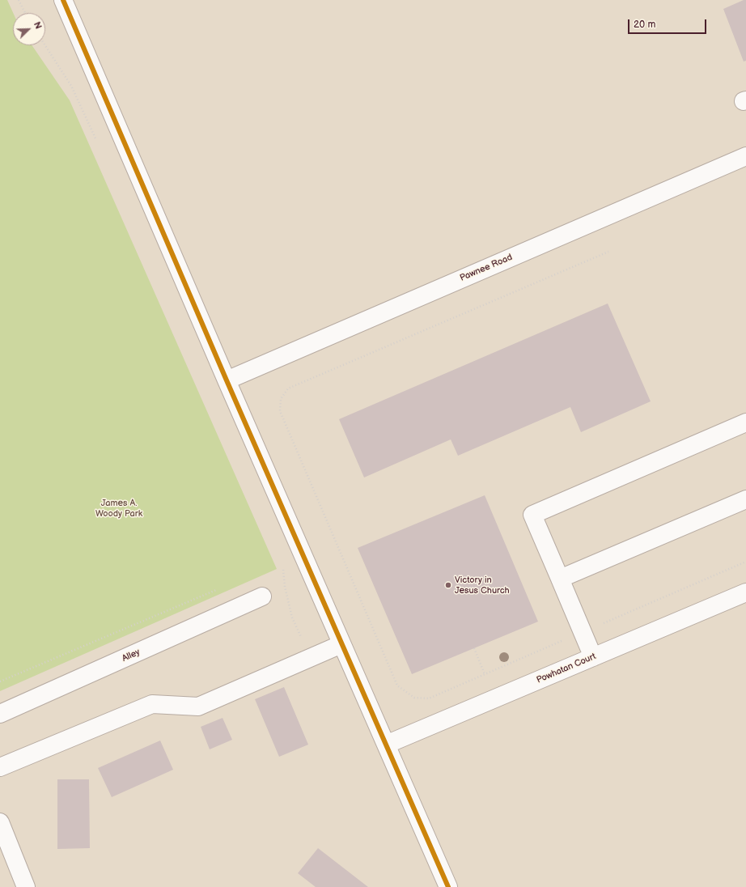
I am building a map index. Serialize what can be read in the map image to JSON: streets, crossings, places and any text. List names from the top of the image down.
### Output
{
  "streets": {
    "street": ["Pawnee Road", "Alley", "Powhatan Court"]
  },
  "parks": ["James A. Woody Park"],
  "places": ["Victory in Jesus Church"],
  "scale_bar": "20 m",
  "north": "top right"
}
